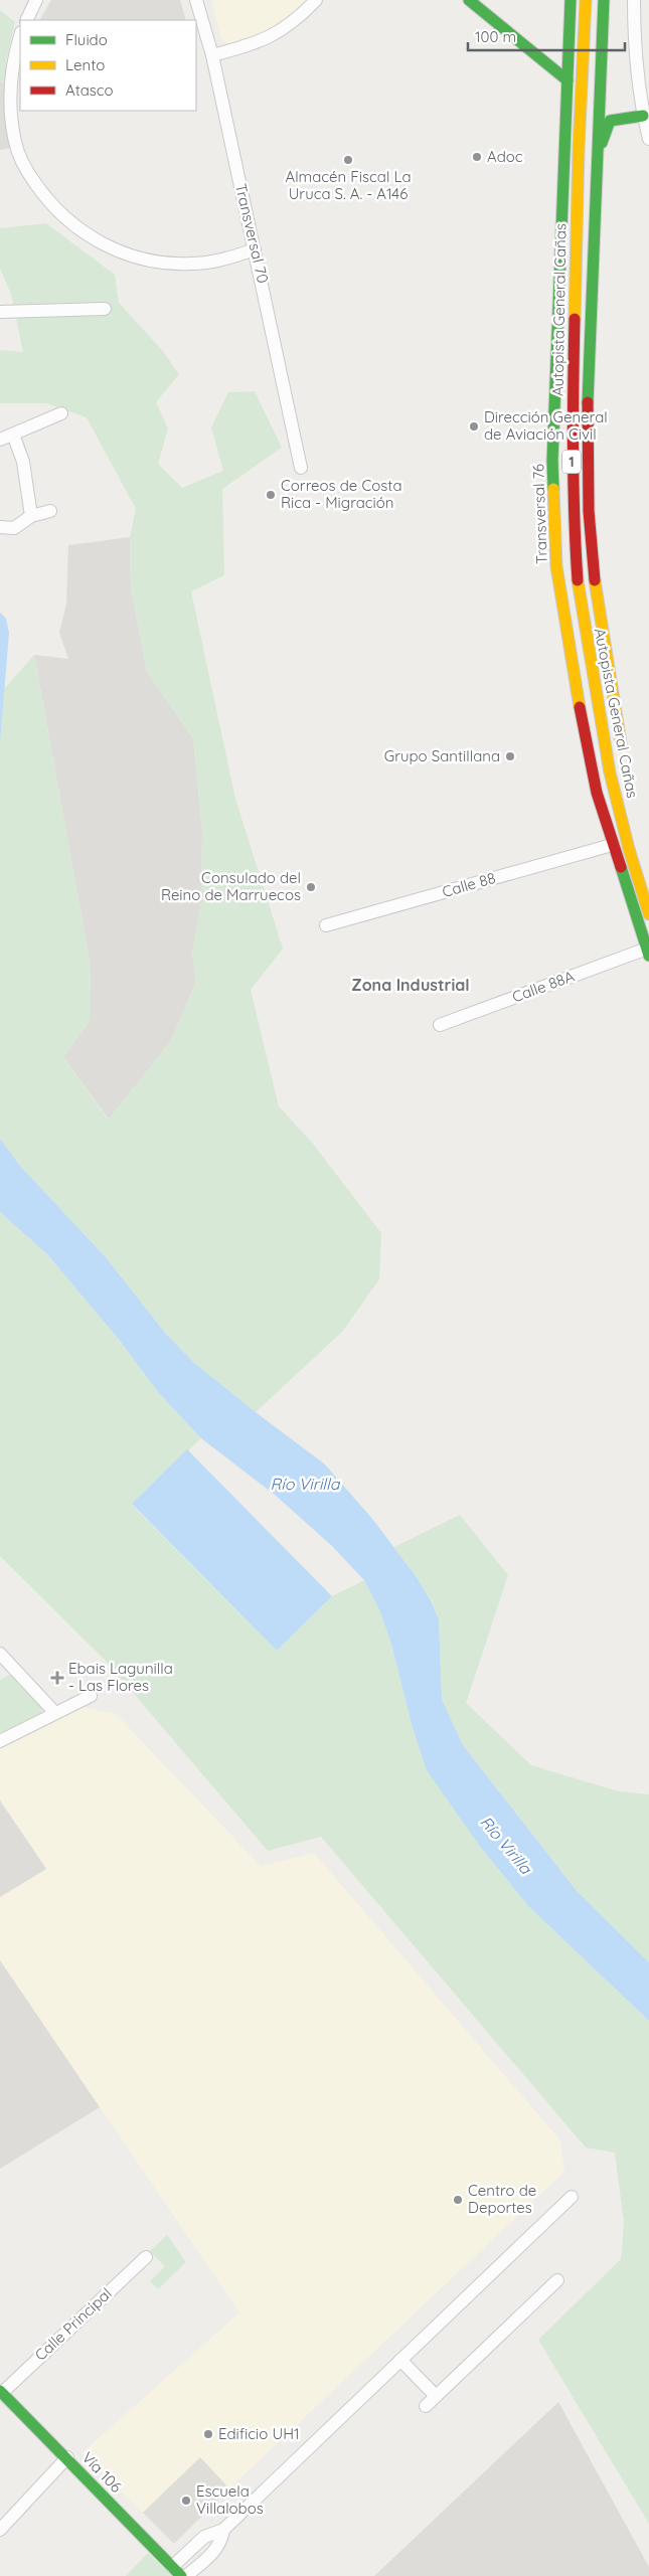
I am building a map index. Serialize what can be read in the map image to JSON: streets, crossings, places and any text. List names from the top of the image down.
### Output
{
  "streets": {
    "main road": [
      "Autopista General Cañas",
      "1",
      "Transversal 76",
      "Vía 106"
    ],
    "street": [
      "Transversal 70",
      "Calle 88",
      "Calle 88A",
      "Calle Principal"
    ]
  },
  "crossings": [
    ["Transversal 76", "Calle 88"],
    ["Transversal 76", "Calle 88A"],
    ["Calle Principal", "Vía 106"]
  ],
  "districts": ["Zona Industrial"],
  "water": ["Río Virilla"],
  "places": {
    "other": [
      "Adoc",
      "Almacén Fiscal La Uruca S. A. - A146",
      "Dirección General de Aviación Civil",
      "Correos de Costa Rica - Migración",
      "Grupo Santillana",
      "Consulado del Reino de Marruecos",
      "Centro de Deportes",
      "Edificio UH1",
      "Escuela Villalobos"
    ],
    "health": ["Ebais Lagunilla - Las Flores"]
  },
  "legend": ["Fluido", "Lento", "Atasco"],
  "scale_bar": "100 m"
}
